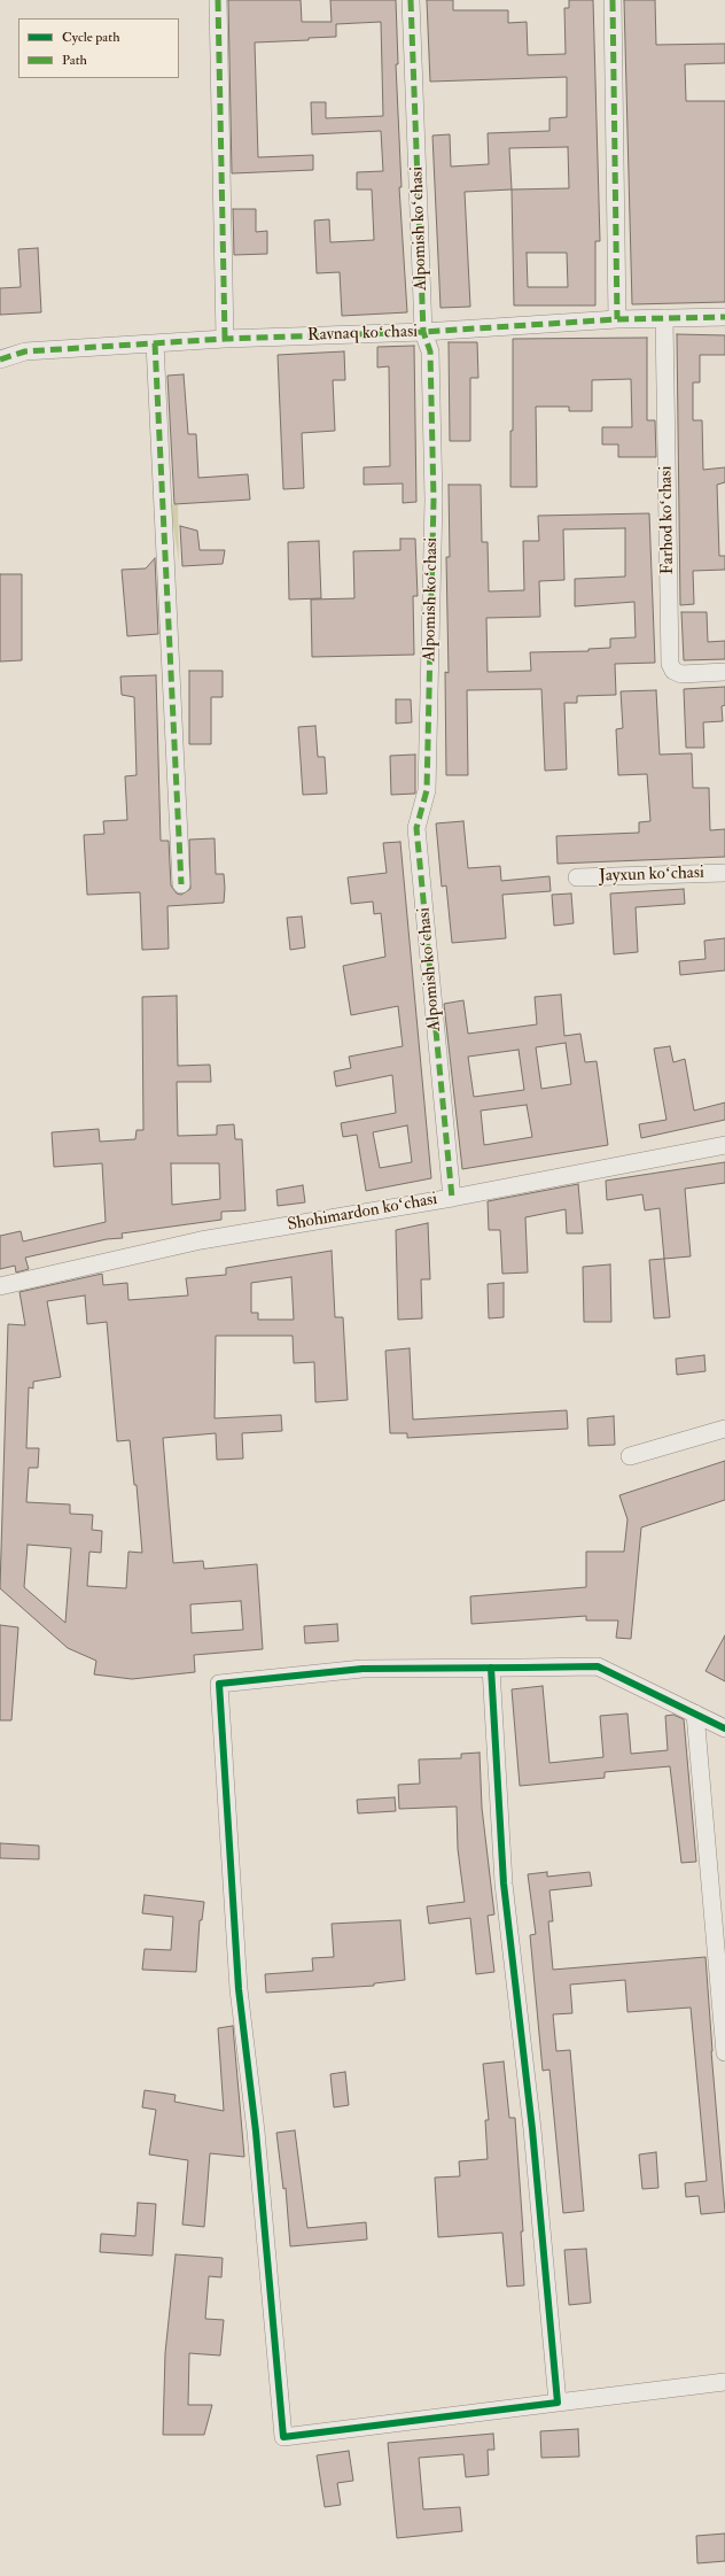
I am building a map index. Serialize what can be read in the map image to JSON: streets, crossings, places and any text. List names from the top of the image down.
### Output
{
  "streets": {
    "street": [
      "Alpomish koʻchasi",
      "Ravnaq koʻchasi",
      "Farhod koʻchasi",
      "Jayxun koʻchasi",
      "Shohimardon koʻchasi"
    ]
  },
  "crossings": [
    ["Alpomish koʻchasi", "Ravnaq koʻchasi"],
    ["Alpomish koʻchasi", "Shohimardon koʻchasi"],
    ["Ravnaq koʻchasi", "Farhod koʻchasi"]
  ],
  "legend": ["Cycle path", "Path"]
}
